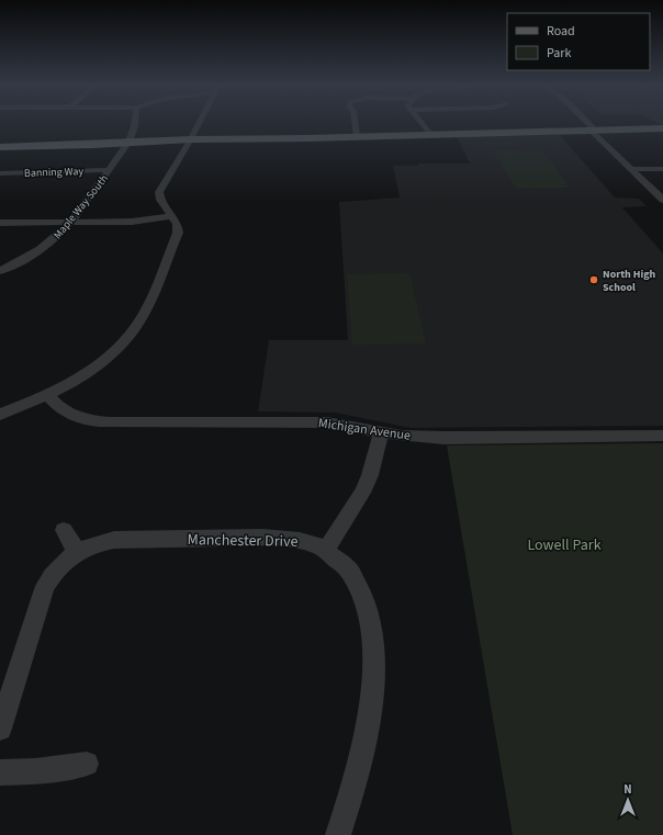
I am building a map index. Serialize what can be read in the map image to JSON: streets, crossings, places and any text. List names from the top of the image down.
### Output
{
  "streets": {
    "street": [
      "Banning Way",
      "Maple Way South",
      "Michigan Avenue",
      "Manchester Drive"
    ]
  },
  "crossings": [
    ["Banning Way", "Maple Way South"]
  ],
  "parks": ["Lowell Park"],
  "places": ["North High School"],
  "legend": ["Road", "Park"],
  "north": "top"
}
